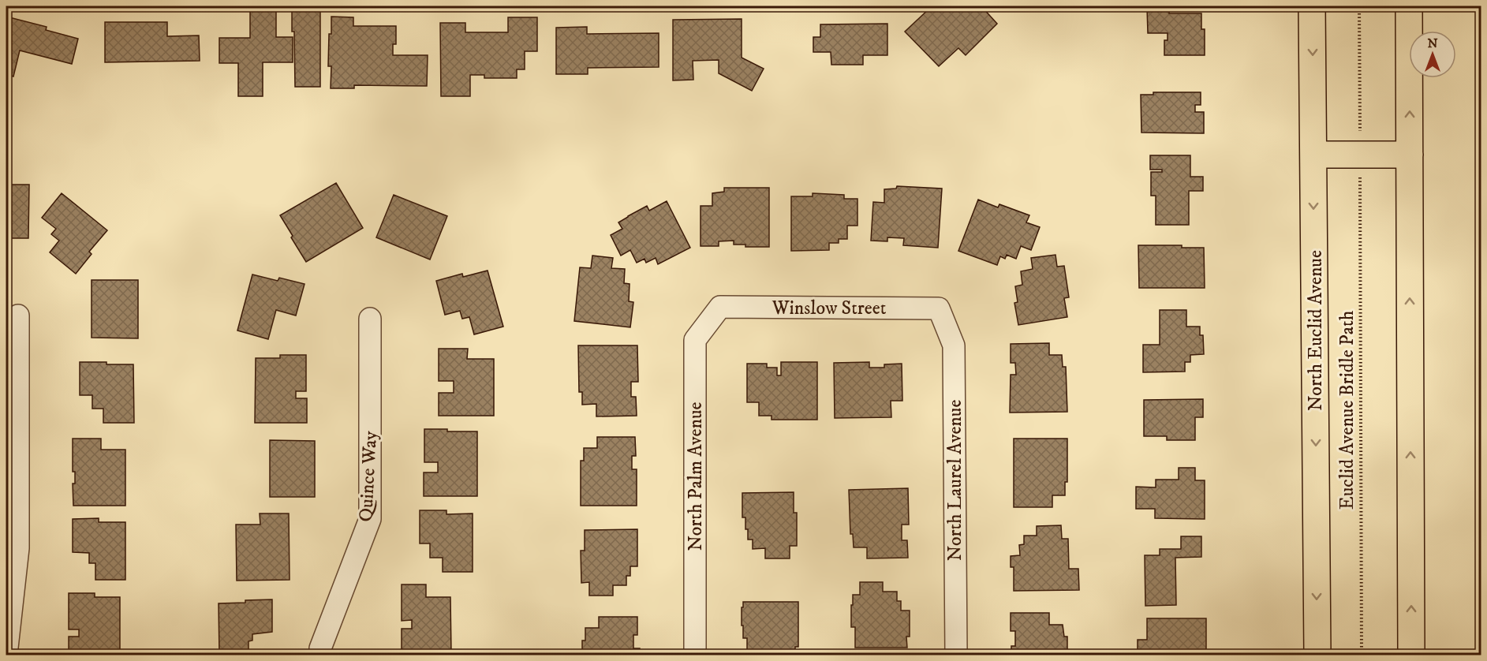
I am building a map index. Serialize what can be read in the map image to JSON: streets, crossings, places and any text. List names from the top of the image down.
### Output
{
  "streets": {
    "main road": ["North Euclid Avenue"],
    "street": [
      "Winslow Street",
      "Quince Way",
      "North Palm Avenue",
      "North Laurel Avenue"
    ],
    "path": ["Euclid Avenue Bridle Path"]
  },
  "crossings": [
    ["Winslow Street", "North Palm Avenue"],
    ["Winslow Street", "North Laurel Avenue"]
  ],
  "north": "top"
}
